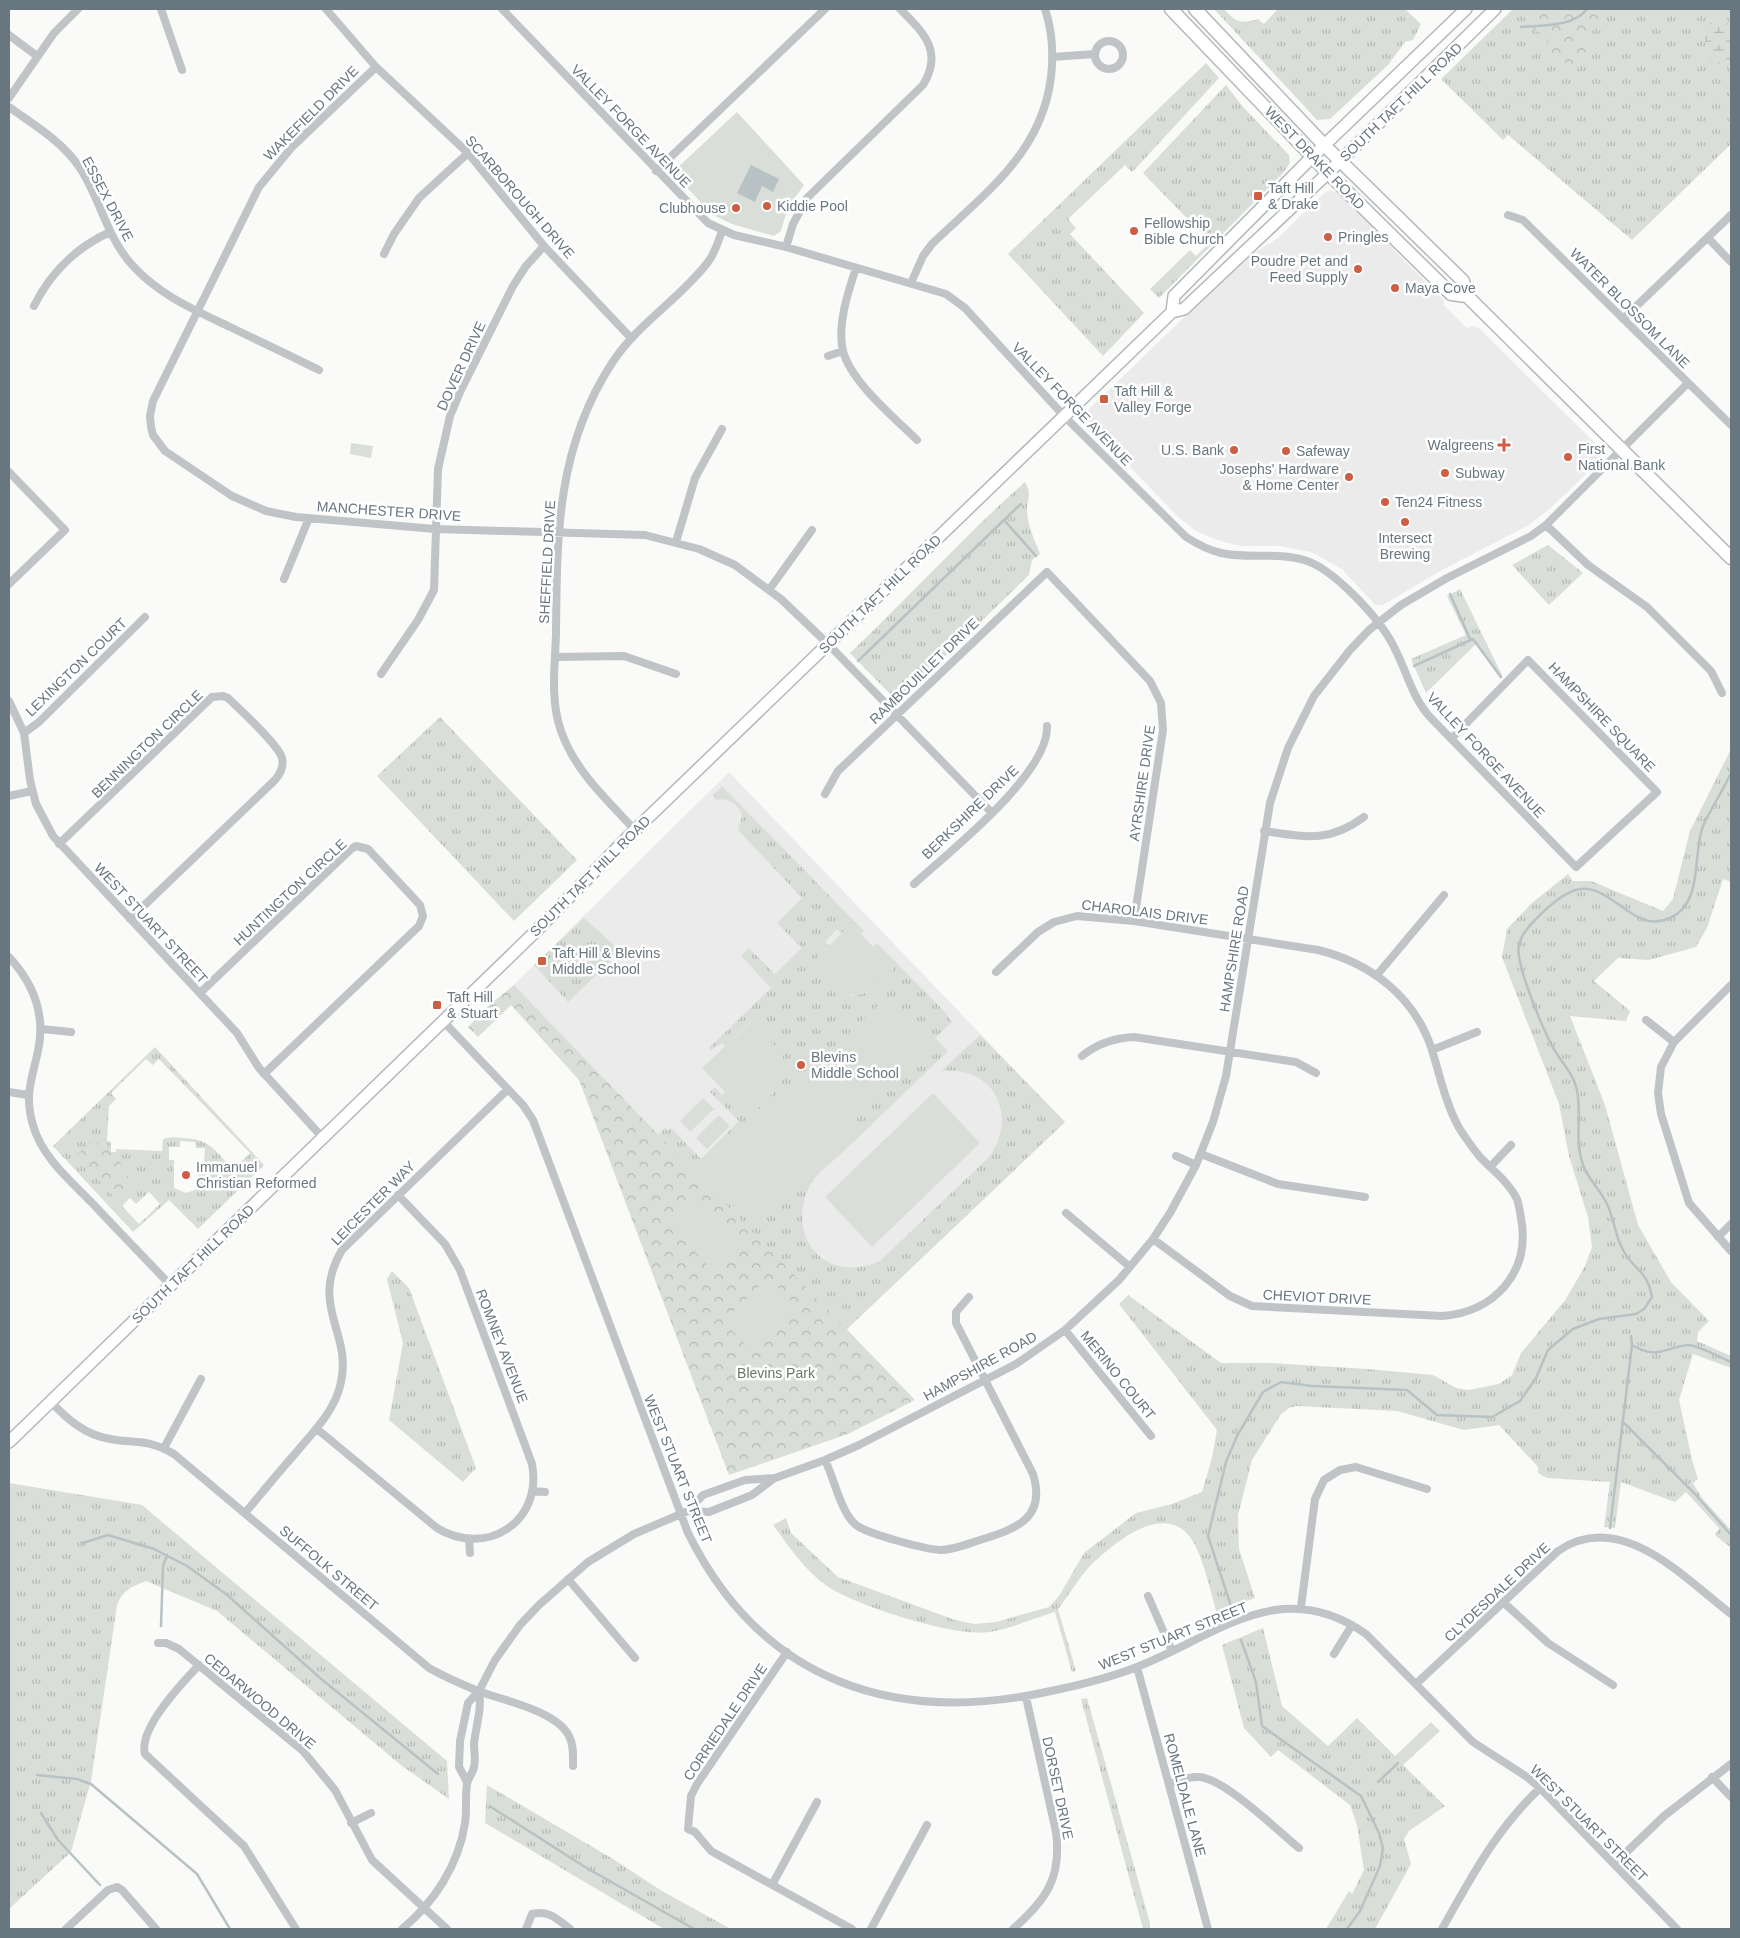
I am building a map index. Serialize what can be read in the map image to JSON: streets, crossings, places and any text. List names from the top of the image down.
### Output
{
  "streets": {
    "main road": ["SOUTH TAFT HILL ROAD", "WEST DRAKE ROAD"],
    "street": [
      "WAKEFIELD DRIVE",
      "VALLEY FORGE AVENUE",
      "SCARBOROUGH DRIVE",
      "ESSEX DRIVE",
      "WATER BLOSSOM LANE",
      "DOVER DRIVE",
      "MANCHESTER DRIVE",
      "SHEFFIELD DRIVE",
      "LEXINGTON COURT",
      "RAMBOUILLET DRIVE",
      "HAMPSHIRE SQUARE",
      "BENNINGTON CIRCLE",
      "AYRSHIRE DRIVE",
      "BERKSHIRE DRIVE",
      "HUNTINGTON CIRCLE",
      "CHAROLAIS DRIVE",
      "WEST STUART STREET",
      "HAMPSHIRE ROAD",
      "LEICESTER WAY",
      "CHEVIOT DRIVE",
      "ROMNEY AVENUE",
      "MERINO COURT",
      "SUFFOLK STREET",
      "CLYDESDALE DRIVE",
      "CEDARWOOD DRIVE",
      "CORRIEDALE DRIVE",
      "DORSET DRIVE",
      "ROMELDALE LANE"
    ]
  },
  "crossings": [
    ["SOUTH TAFT HILL ROAD", "VALLEY FORGE AVENUE"],
    ["SOUTH TAFT HILL ROAD", "WEST DRAKE ROAD"],
    ["SOUTH TAFT HILL ROAD", "MANCHESTER DRIVE"],
    ["SOUTH TAFT HILL ROAD", "SHEFFIELD DRIVE"],
    ["SOUTH TAFT HILL ROAD", "WEST STUART STREET"],
    ["SOUTH TAFT HILL ROAD", "SUFFOLK STREET"],
    ["WAKEFIELD DRIVE", "SCARBOROUGH DRIVE"],
    ["WAKEFIELD DRIVE", "ESSEX DRIVE"],
    ["WAKEFIELD DRIVE", "MANCHESTER DRIVE"],
    ["VALLEY FORGE AVENUE", "SHEFFIELD DRIVE"],
    ["VALLEY FORGE AVENUE", "HAMPSHIRE SQUARE"],
    ["VALLEY FORGE AVENUE", "HAMPSHIRE ROAD"],
    ["WEST DRAKE ROAD", "HAMPSHIRE ROAD"],
    ["SCARBOROUGH DRIVE", "DOVER DRIVE"],
    ["SCARBOROUGH DRIVE", "SHEFFIELD DRIVE"],
    ["ESSEX DRIVE", "MANCHESTER DRIVE"],
    ["WATER BLOSSOM LANE", "HAMPSHIRE ROAD"],
    ["DOVER DRIVE", "MANCHESTER DRIVE"],
    ["MANCHESTER DRIVE", "SHEFFIELD DRIVE"],
    ["MANCHESTER DRIVE", "RAMBOUILLET DRIVE"],
    ["MANCHESTER DRIVE", "BERKSHIRE DRIVE"],
    ["LEXINGTON COURT", "WEST STUART STREET"],
    ["RAMBOUILLET DRIVE", "AYRSHIRE DRIVE"],
    ["BENNINGTON CIRCLE", "WEST STUART STREET"],
    ["AYRSHIRE DRIVE", "CHAROLAIS DRIVE"],
    ["HUNTINGTON CIRCLE", "WEST STUART STREET"],
    ["CHAROLAIS DRIVE", "HAMPSHIRE ROAD"],
    ["CHAROLAIS DRIVE", "CHEVIOT DRIVE"],
    ["WEST STUART STREET", "HAMPSHIRE ROAD"],
    ["WEST STUART STREET", "LEICESTER WAY"],
    ["WEST STUART STREET", "CLYDESDALE DRIVE"],
    ["WEST STUART STREET", "CORRIEDALE DRIVE"],
    ["WEST STUART STREET", "DORSET DRIVE"],
    ["WEST STUART STREET", "ROMELDALE LANE"],
    ["HAMPSHIRE ROAD", "CHEVIOT DRIVE"],
    ["HAMPSHIRE ROAD", "MERINO COURT"],
    ["HAMPSHIRE ROAD", "SUFFOLK STREET"],
    ["HAMPSHIRE ROAD", "CEDARWOOD DRIVE"],
    ["LEICESTER WAY", "ROMNEY AVENUE"],
    ["LEICESTER WAY", "SUFFOLK STREET"]
  ],
  "parks": ["Blevins Park"],
  "places": {
    "transit": [
      "Taft Hill & Drake",
      "Taft Hill & Valley Forge",
      "Taft Hill & Blevins Middle School",
      "Taft Hill & Stuart"
    ],
    "other": [
      "Kiddie Pool",
      "Clubhouse",
      "Fellowship Bible Church",
      "Pringles",
      "Poudre Pet and Feed Supply",
      "Maya Cove",
      "U.S. Bank",
      "Safeway",
      "First National Bank",
      "Subway",
      "Josephs' Hardware & Home Center",
      "Ten24 Fitness",
      "Intersect Brewing",
      "Blevins Middle School",
      "Immanuel Christian Reformed"
    ],
    "health": ["Walgreens"]
  }
}
